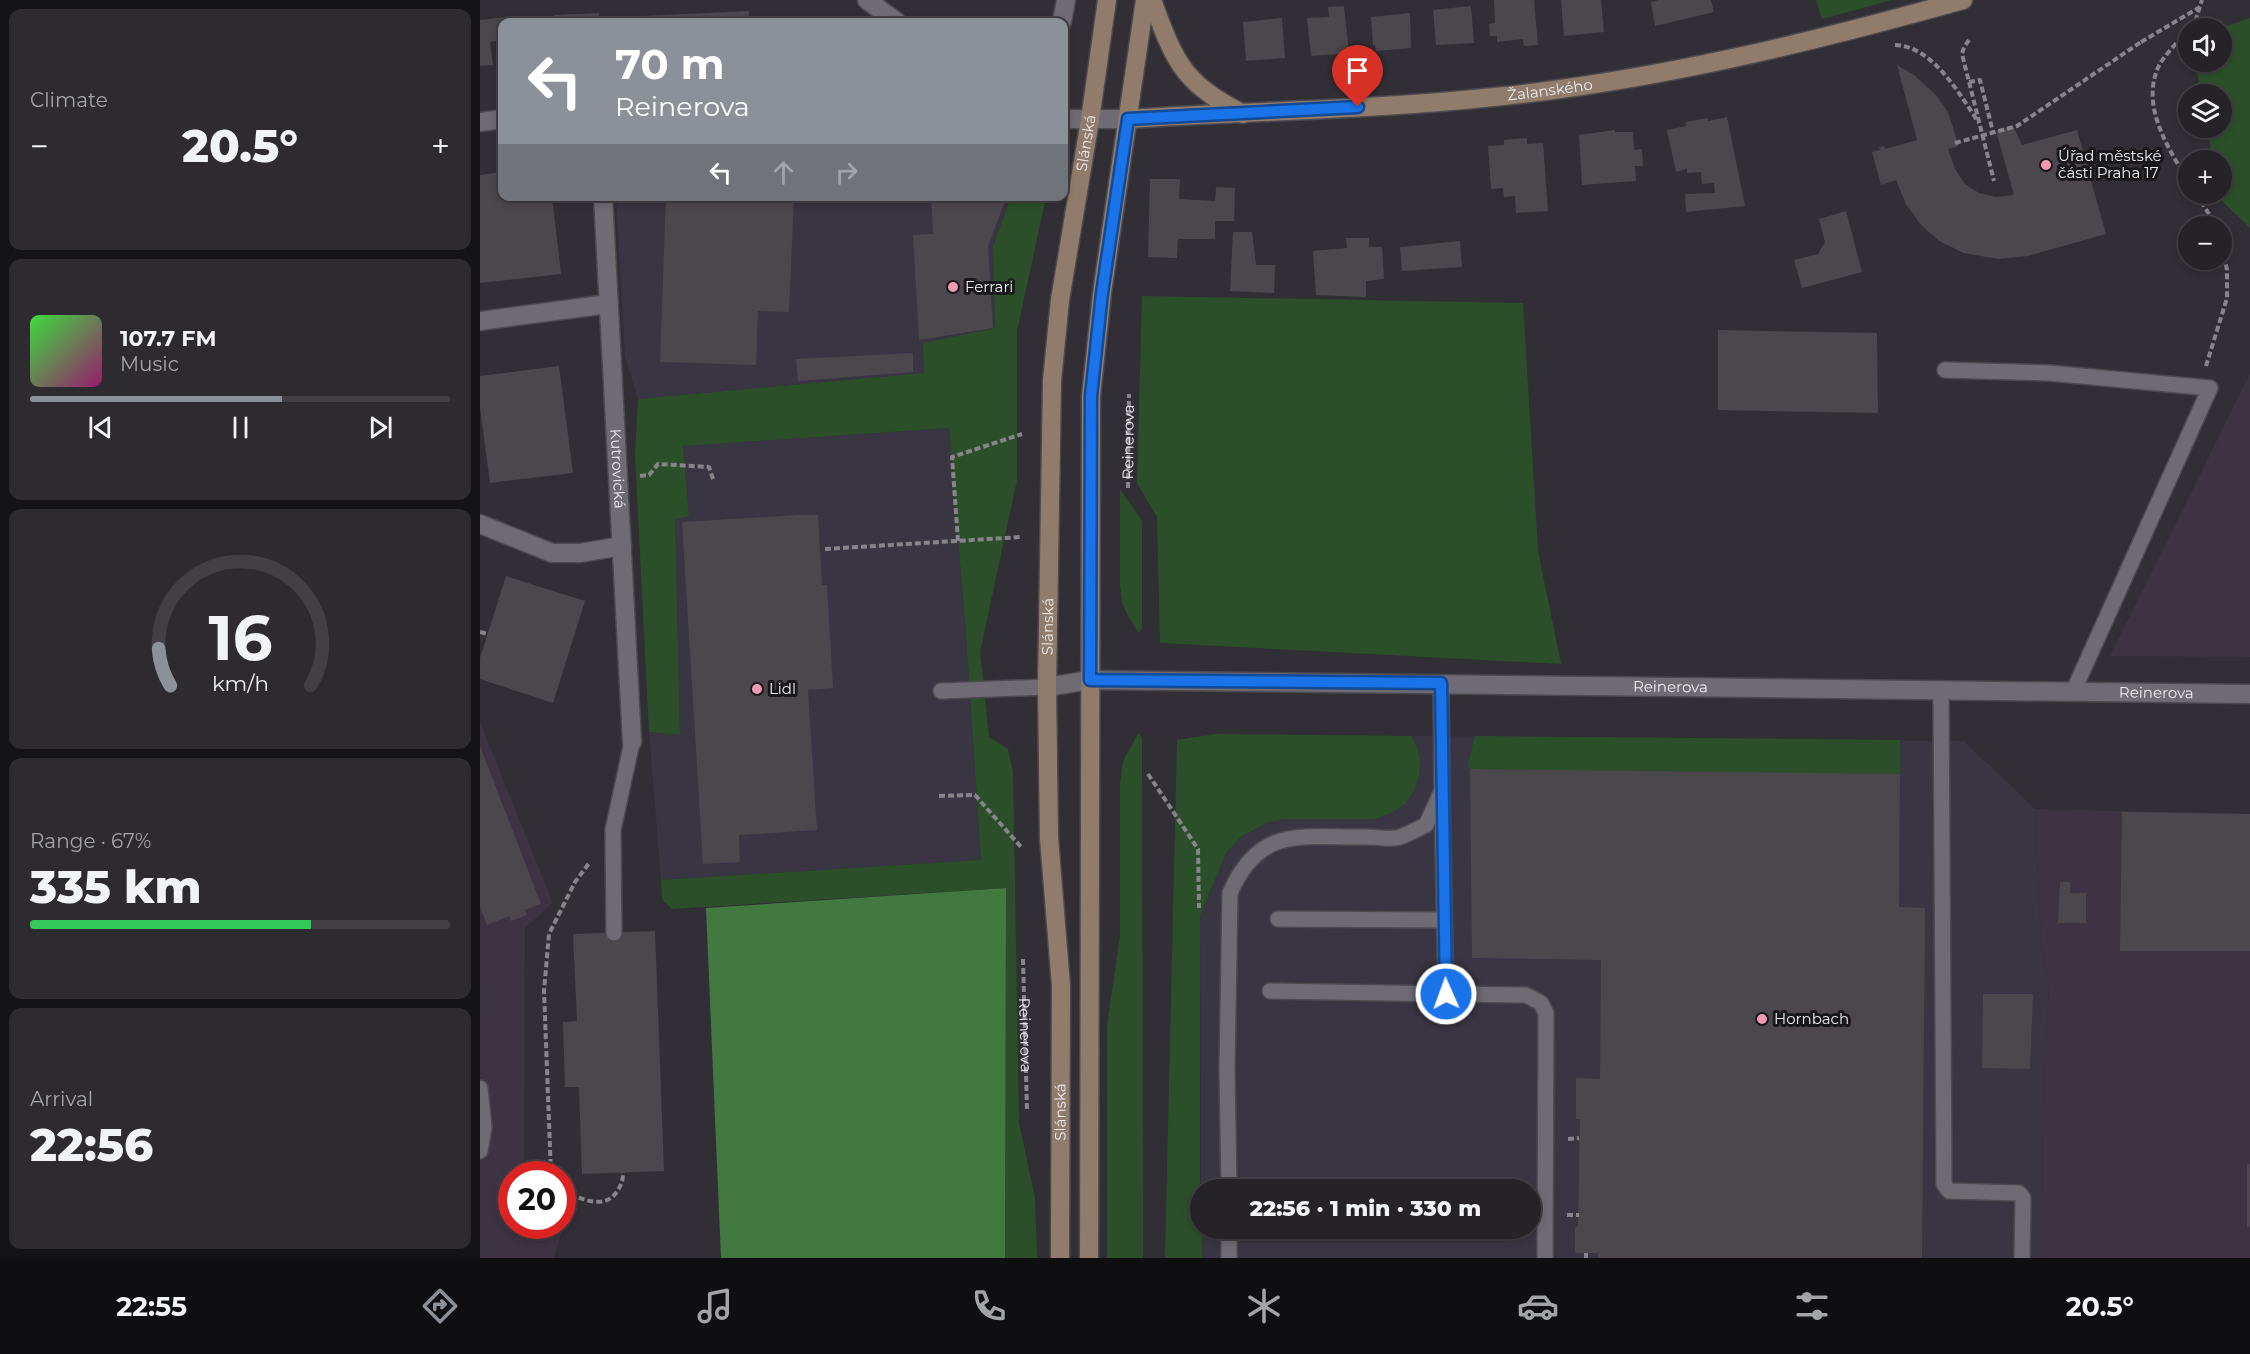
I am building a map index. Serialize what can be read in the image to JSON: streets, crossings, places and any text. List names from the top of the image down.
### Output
{
  "streets": {
    "main road": ["Žalanského", "Slánská"],
    "street": ["Reinerova", "Kutrovická"]
  },
  "crossings": [
    ["Žalanského", "Slánská"],
    ["Slánská", "Reinerova"]
  ],
  "places": [
    "Úřad městské části Praha 17",
    "Ferrari",
    "Lidl",
    "Hornbach"
  ],
  "page": {
    "tile": [
      "Climate",
      ["Range · 67%", "335 km"],
      ["Arrival", "22:56"]
    ],
    "map_buttons": ["+", "−"],
    "turn": ["70 m", "Reinerova"],
    "heat": ["−", "20.5°", "+"],
    "song": ["107.7 FM", "Music"],
    "limit": "20",
    "trip": "22:56 · 1 min · 330 m",
    "tabs": ["22:55", "20.5°"],
    "gauge": ["16", "km/h"]
  }
}
